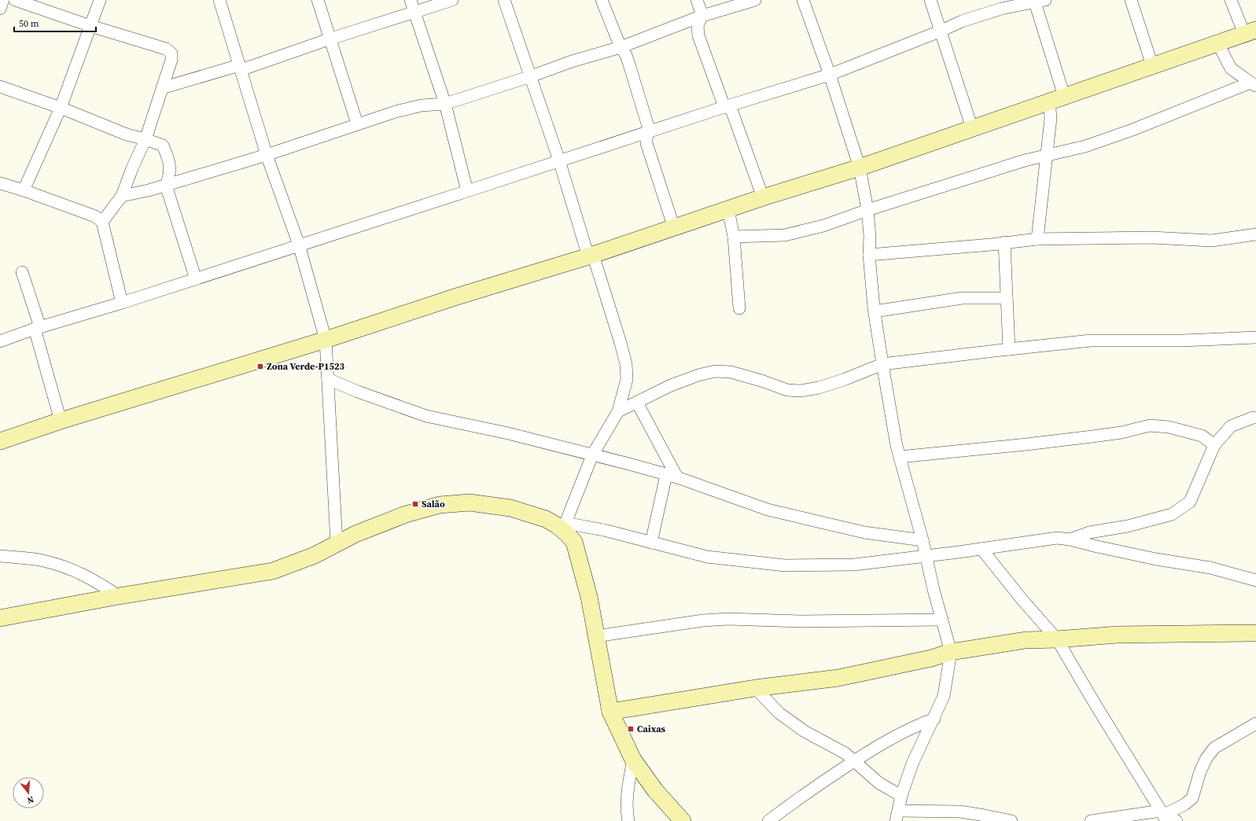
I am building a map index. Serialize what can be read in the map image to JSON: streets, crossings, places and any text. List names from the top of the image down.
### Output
{
  "places": {
    "transit": ["Zona Verde-P1523", "Salão", "Caixas"]
  },
  "scale_bar": "50 m",
  "north": "bottom"
}
